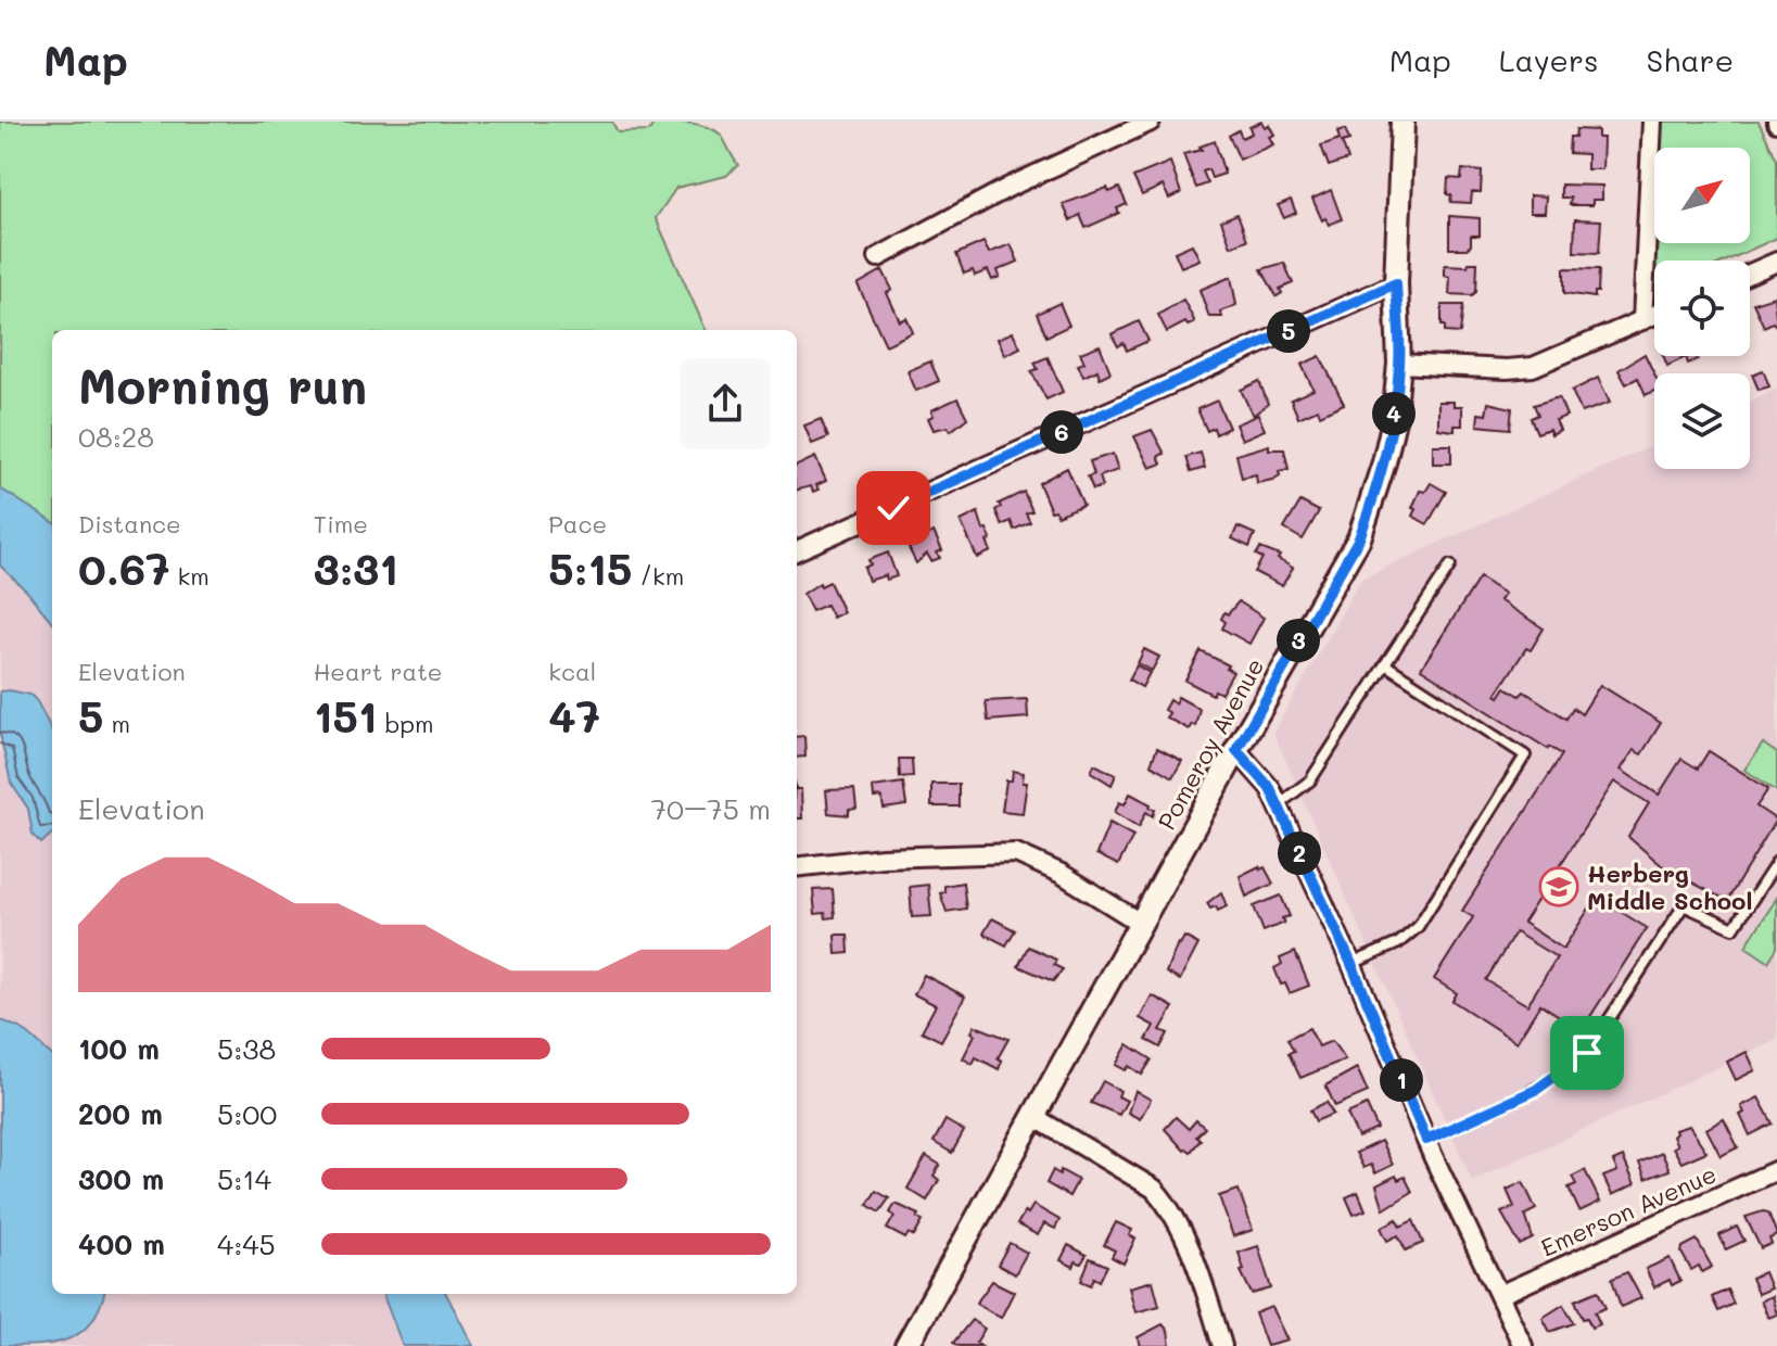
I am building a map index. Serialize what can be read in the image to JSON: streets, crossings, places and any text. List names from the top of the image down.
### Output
{
  "streets": {
    "street": ["Pomeroy Avenue", "Emerson Avenue"]
  },
  "places": {
    "school or university": ["Herberg Middle School"]
  },
  "north": "top right",
  "page": {
    "header": "Map",
    "nav": ["Map", "Layers", "Share"],
    "pins": [
      "5",
      "4",
      "6",
      "3",
      "2",
      "1"
    ],
    "heading": ["Morning run", "08:28"],
    "stats": [
      ["Distance", "0.67 km"],
      ["Time", "3:31"],
      ["Pace", "5:15 /km"],
      ["Elevation", "5 m"],
      ["Heart rate", "151 bpm"],
      ["kcal", "47"]
    ],
    "chart": ["Elevation", "70–75 m"],
    "list": [
      {
        "name": "100 m",
        "note": "5:38"
      },
      {
        "name": "200 m",
        "note": "5:00"
      },
      {
        "name": "300 m",
        "note": "5:14"
      },
      {
        "name": "400 m",
        "note": "4:45"
      }
    ]
  }
}
